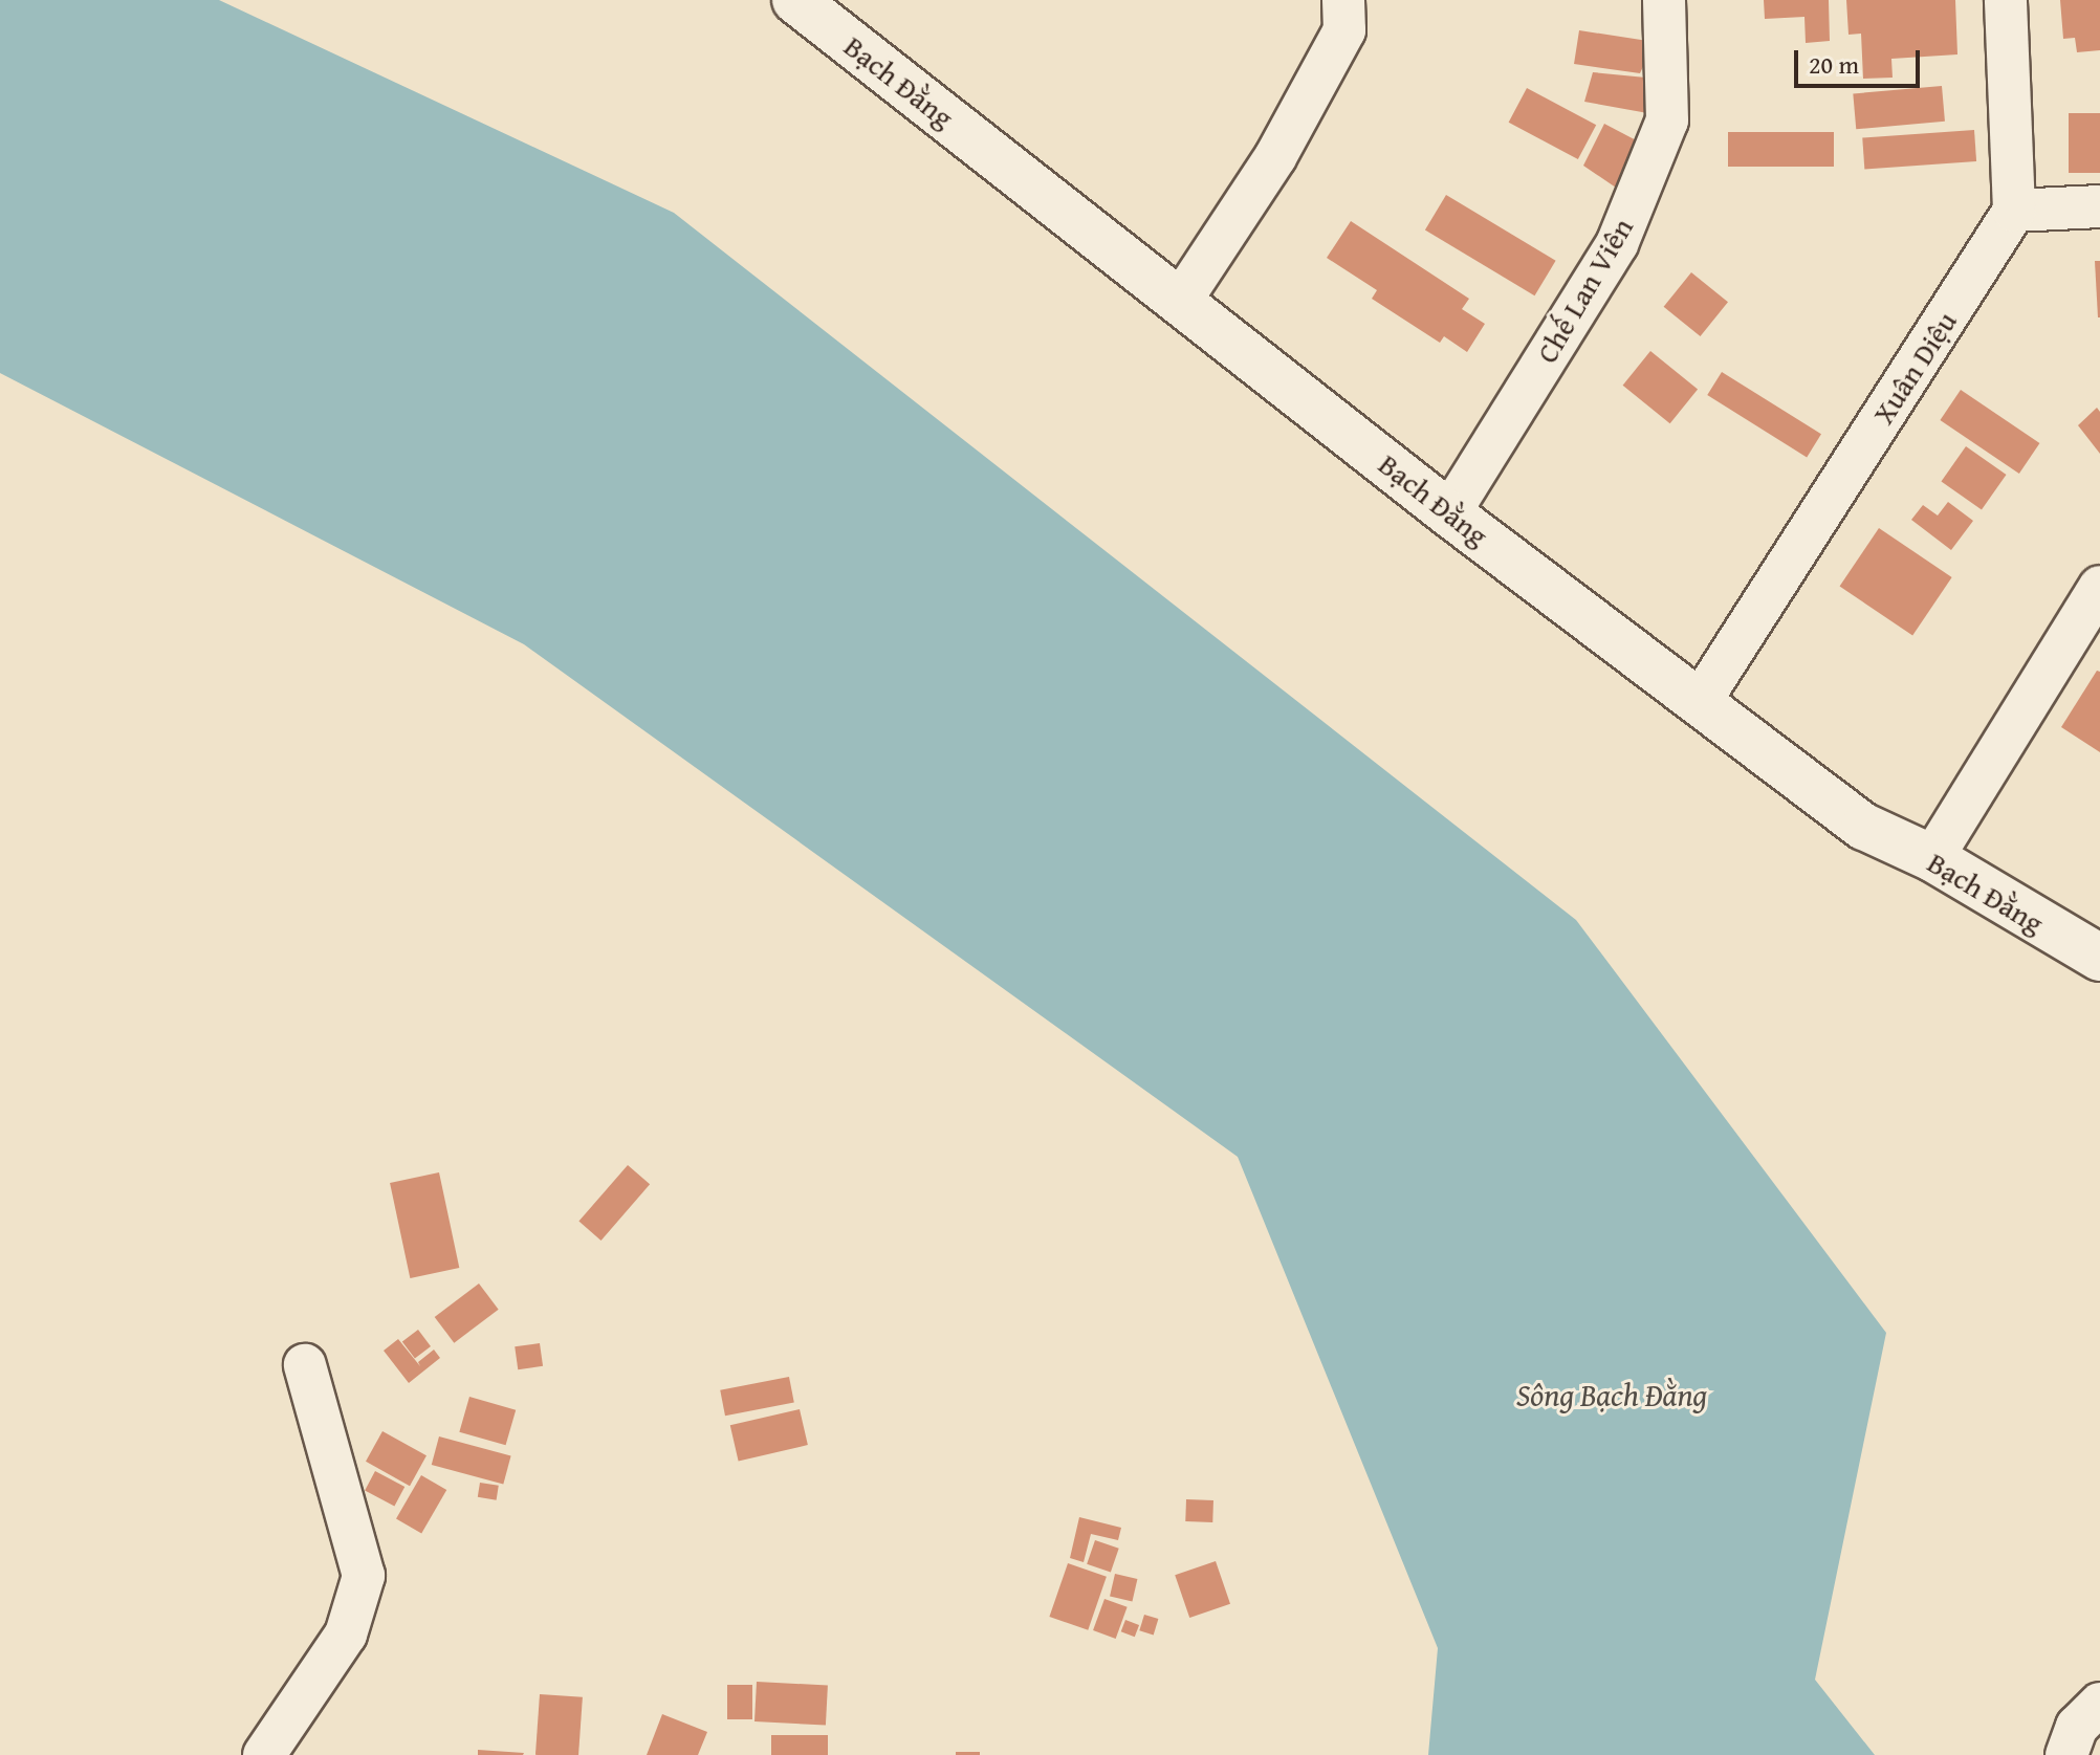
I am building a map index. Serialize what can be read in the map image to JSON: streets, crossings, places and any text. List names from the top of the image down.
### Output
{
  "streets": {
    "street": ["Bạch Đằng", "Chế Lan Viên", "Xuân Diệu"]
  },
  "crossings": [
    ["Bạch Đằng", "Chế Lan Viên"],
    ["Bạch Đằng", "Xuân Diệu"]
  ],
  "water": ["Sông Bạch Đằng"],
  "scale_bar": "20 m"
}
